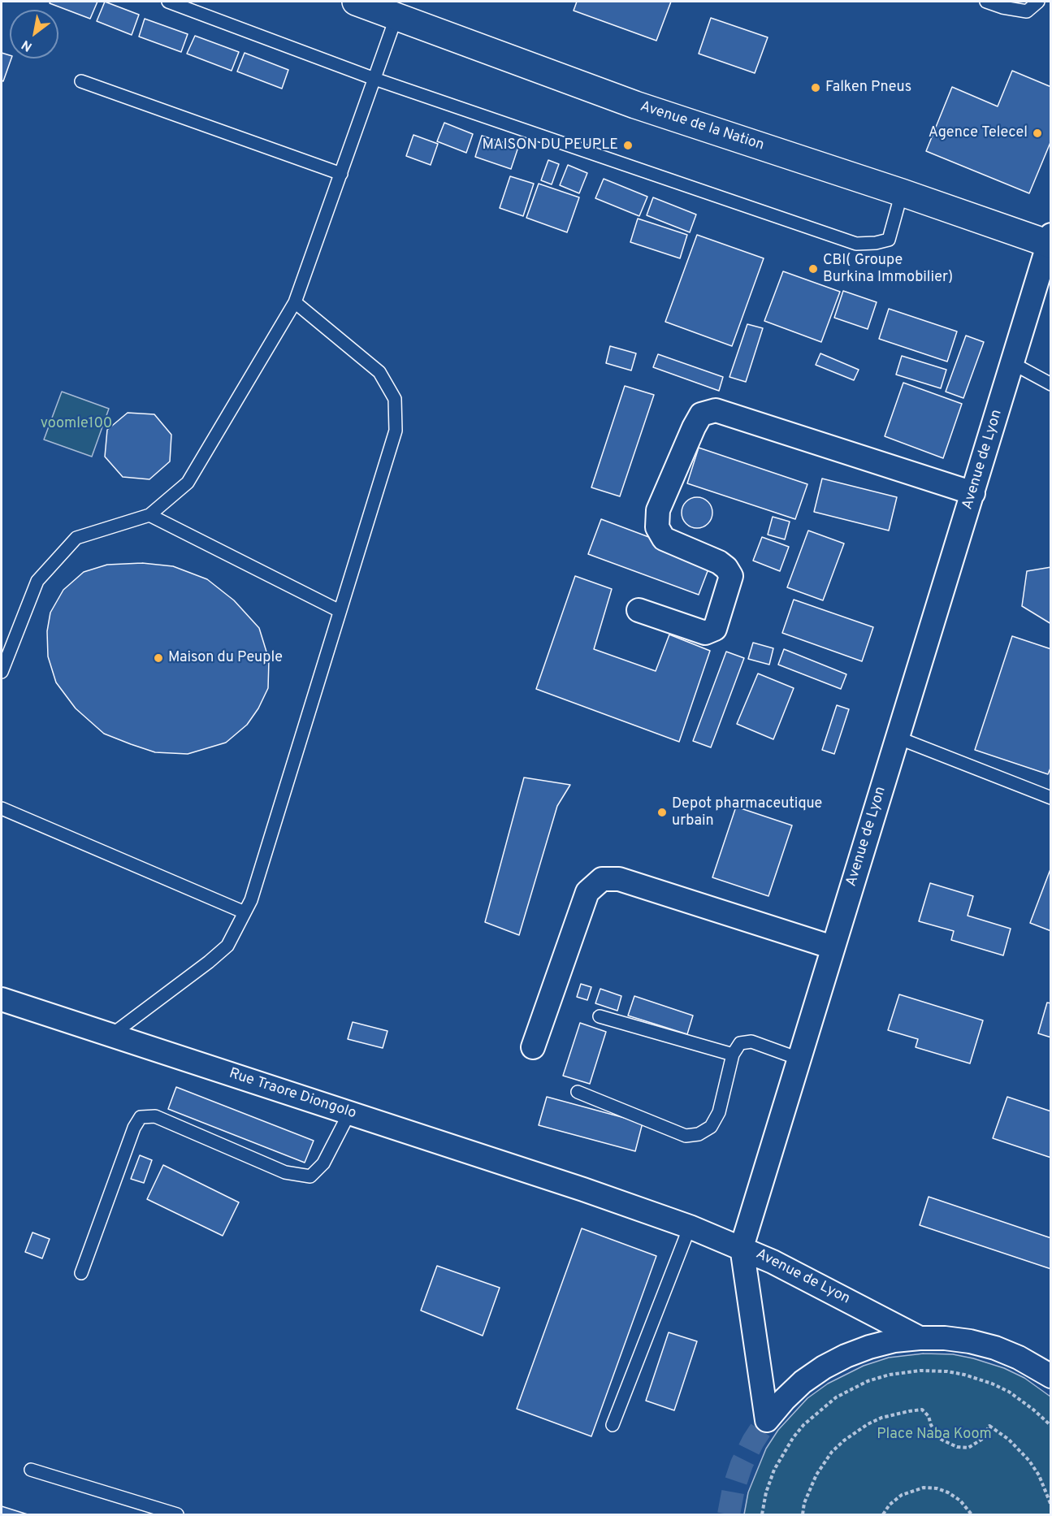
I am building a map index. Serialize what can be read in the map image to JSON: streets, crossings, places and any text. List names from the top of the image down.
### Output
{
  "streets": {
    "highway": ["Avenue de la Nation"],
    "street": ["Avenue de Lyon", "Rue Traore Diongolo"]
  },
  "crossings": [
    ["Avenue de la Nation", "Avenue de Lyon"],
    ["Avenue de Lyon", "Rue Traore Diongolo"]
  ],
  "parks": ["voomle100", "Place Naba Koom"],
  "places": [
    "Falken Pneus",
    "Agence Telecel",
    "MAISON DU PEUPLE",
    "CBI( Groupe Burkina Immobilier)",
    "Maison du Peuple",
    "Depot pharmaceutique urbain"
  ],
  "north": "bottom left"
}
